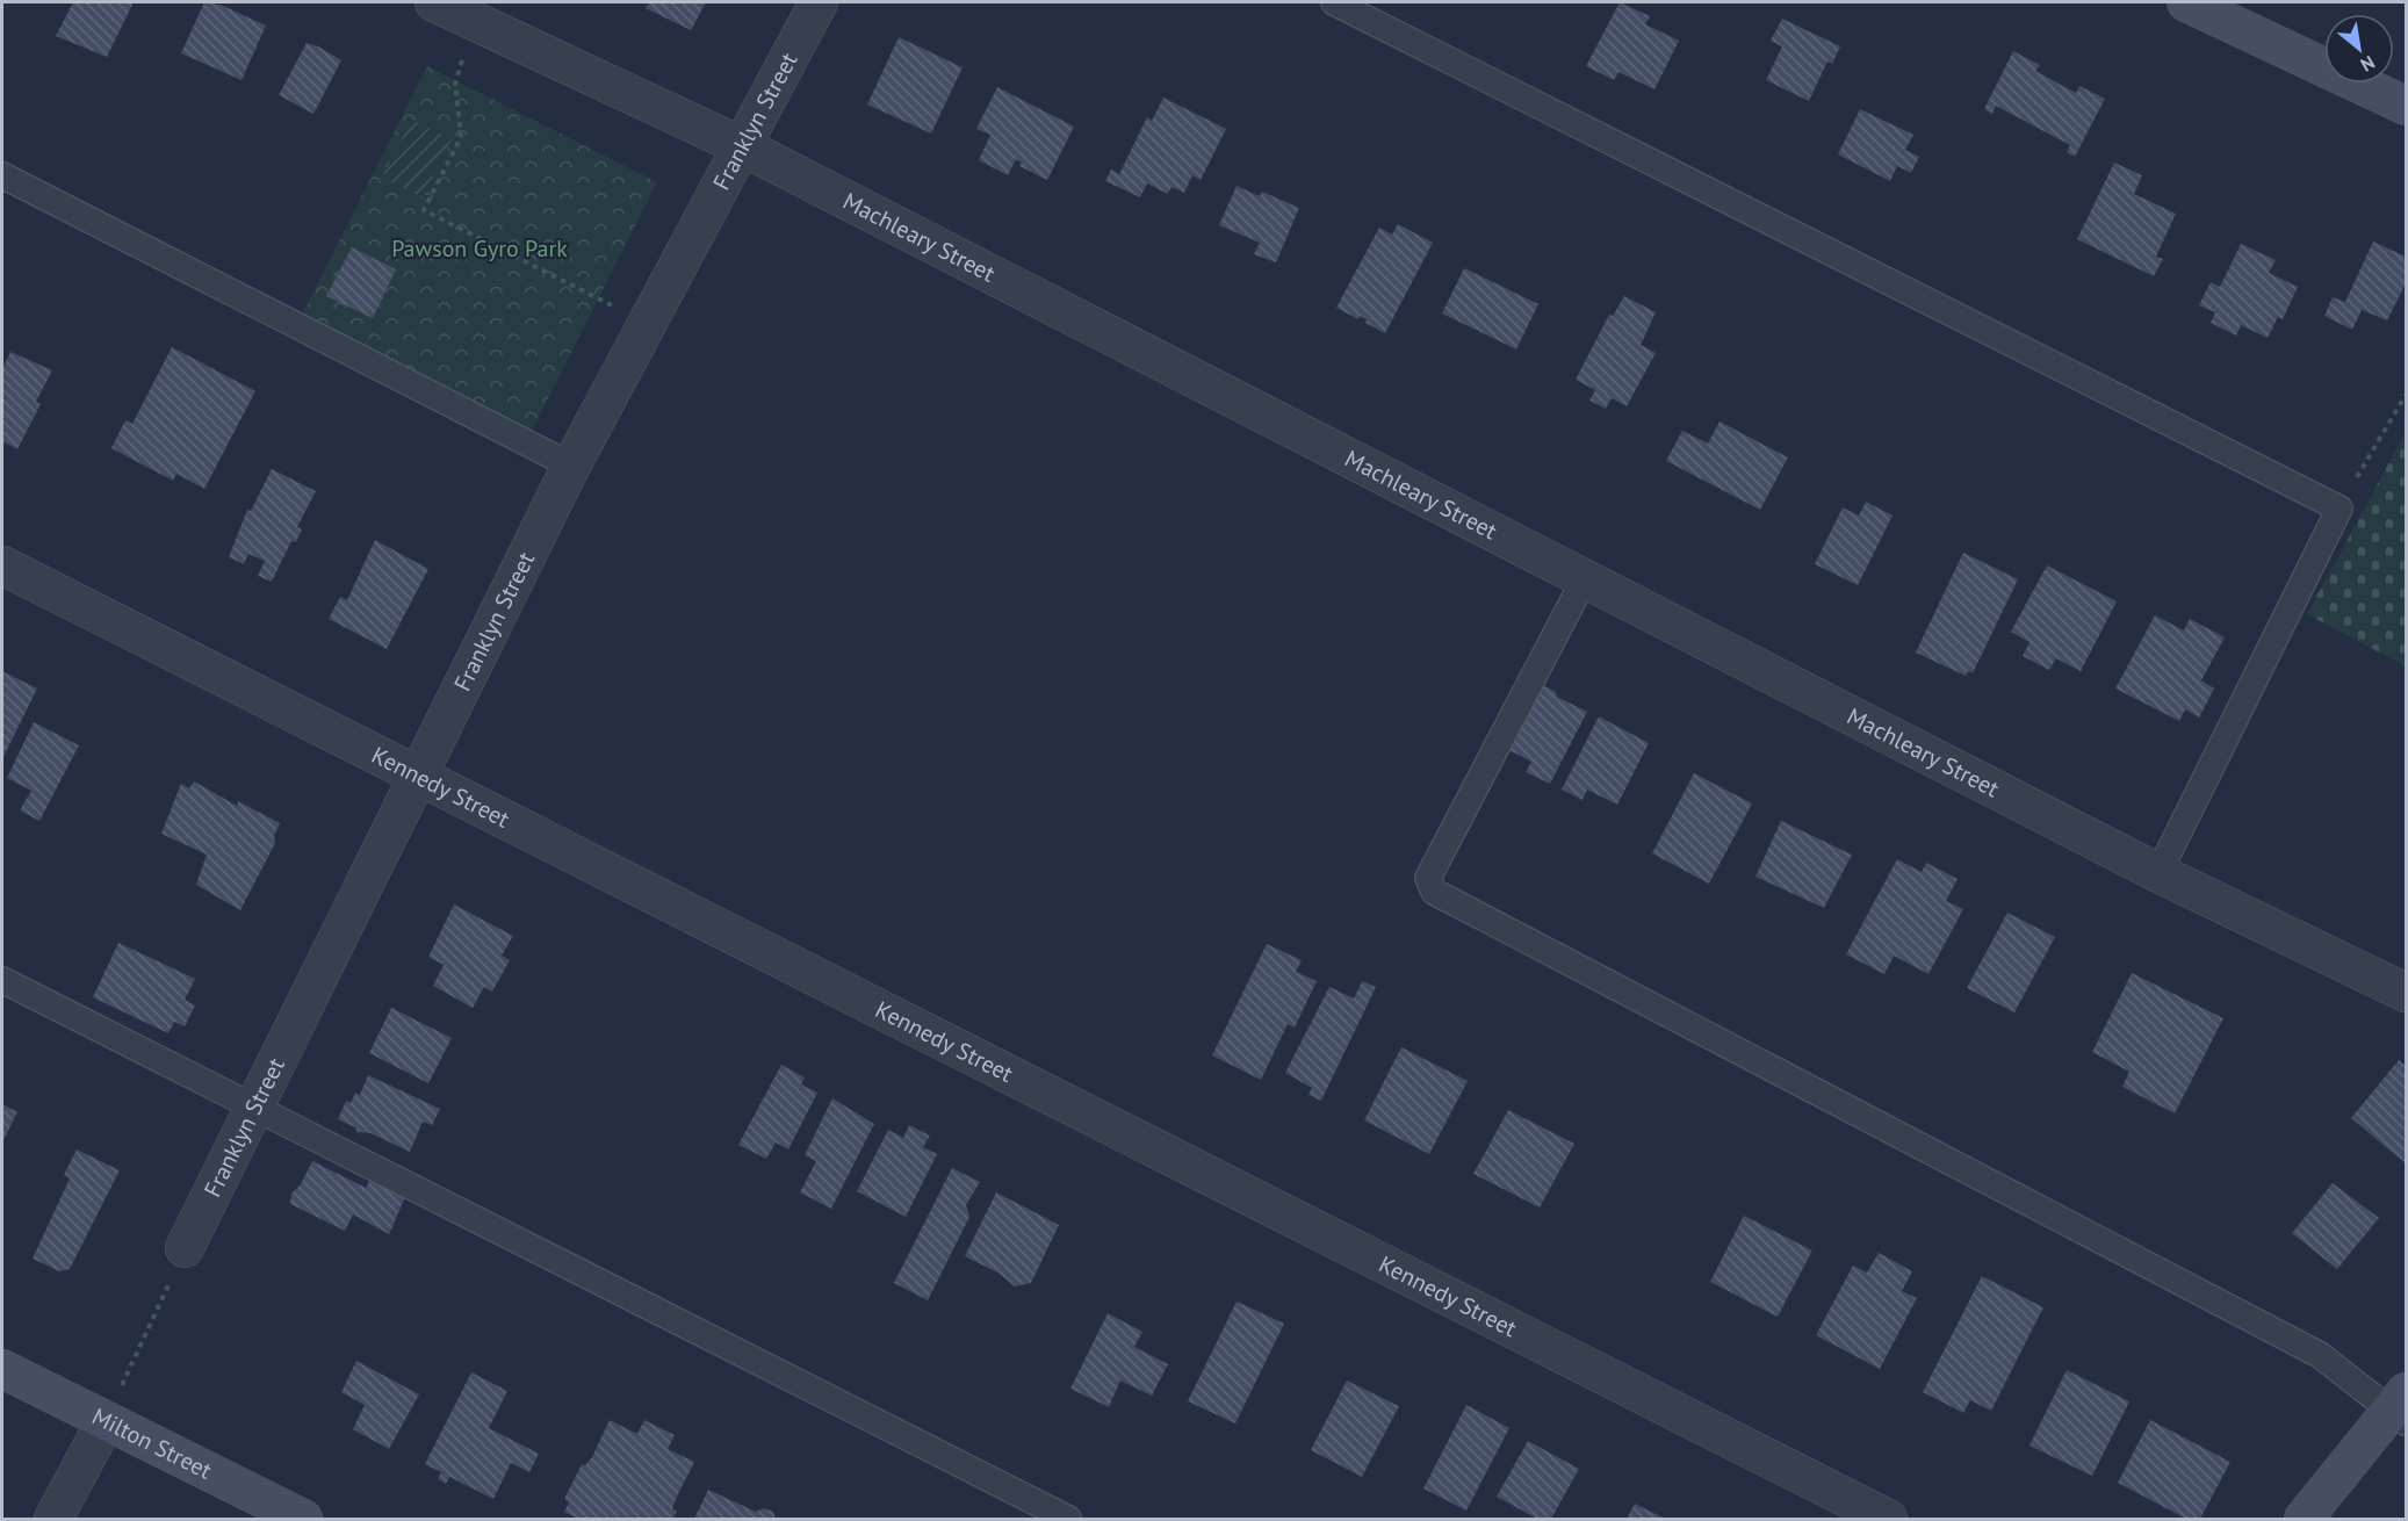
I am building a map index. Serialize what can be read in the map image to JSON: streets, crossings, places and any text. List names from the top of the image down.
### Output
{
  "streets": {
    "street": [
      "Franklyn Street",
      "Machleary Street",
      "Kennedy Street",
      "Milton Street"
    ]
  },
  "crossings": [
    ["Franklyn Street", "Machleary Street"],
    ["Franklyn Street", "Kennedy Street"]
  ],
  "parks": ["Pawson Gyro Park"],
  "north": "bottom right"
}
